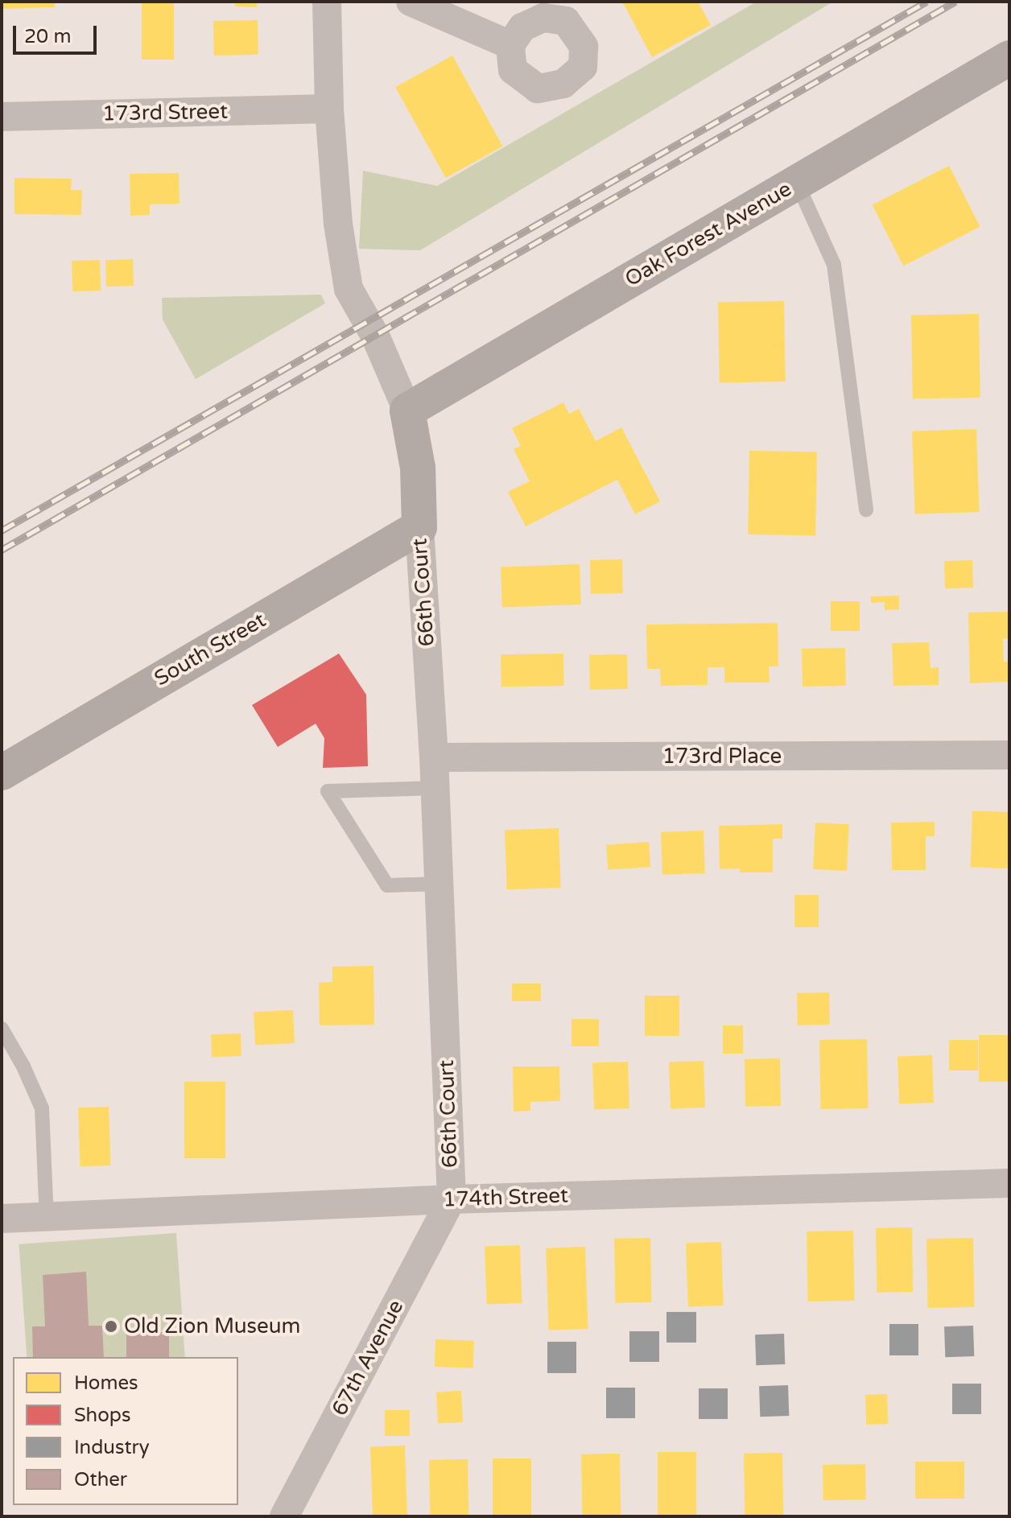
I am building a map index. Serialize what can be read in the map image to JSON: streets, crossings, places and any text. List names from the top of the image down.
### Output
{
  "streets": {
    "street": [
      "173rd Street",
      "Oak Forest Avenue",
      "66th Court",
      "South Street",
      "173rd Place",
      "174th Street",
      "67th Avenue"
    ]
  },
  "crossings": [
    ["173rd Street", "66th Court"],
    ["Oak Forest Avenue", "66th Court"],
    ["66th Court", "South Street"],
    ["66th Court", "173rd Place"],
    ["66th Court", "174th Street"],
    ["66th Court", "67th Avenue"],
    ["174th Street", "67th Avenue"]
  ],
  "places": ["Old Zion Museum"],
  "legend": [
    "Homes",
    "Shops",
    "Industry",
    "Other"
  ],
  "scale_bar": "20 m"
}
